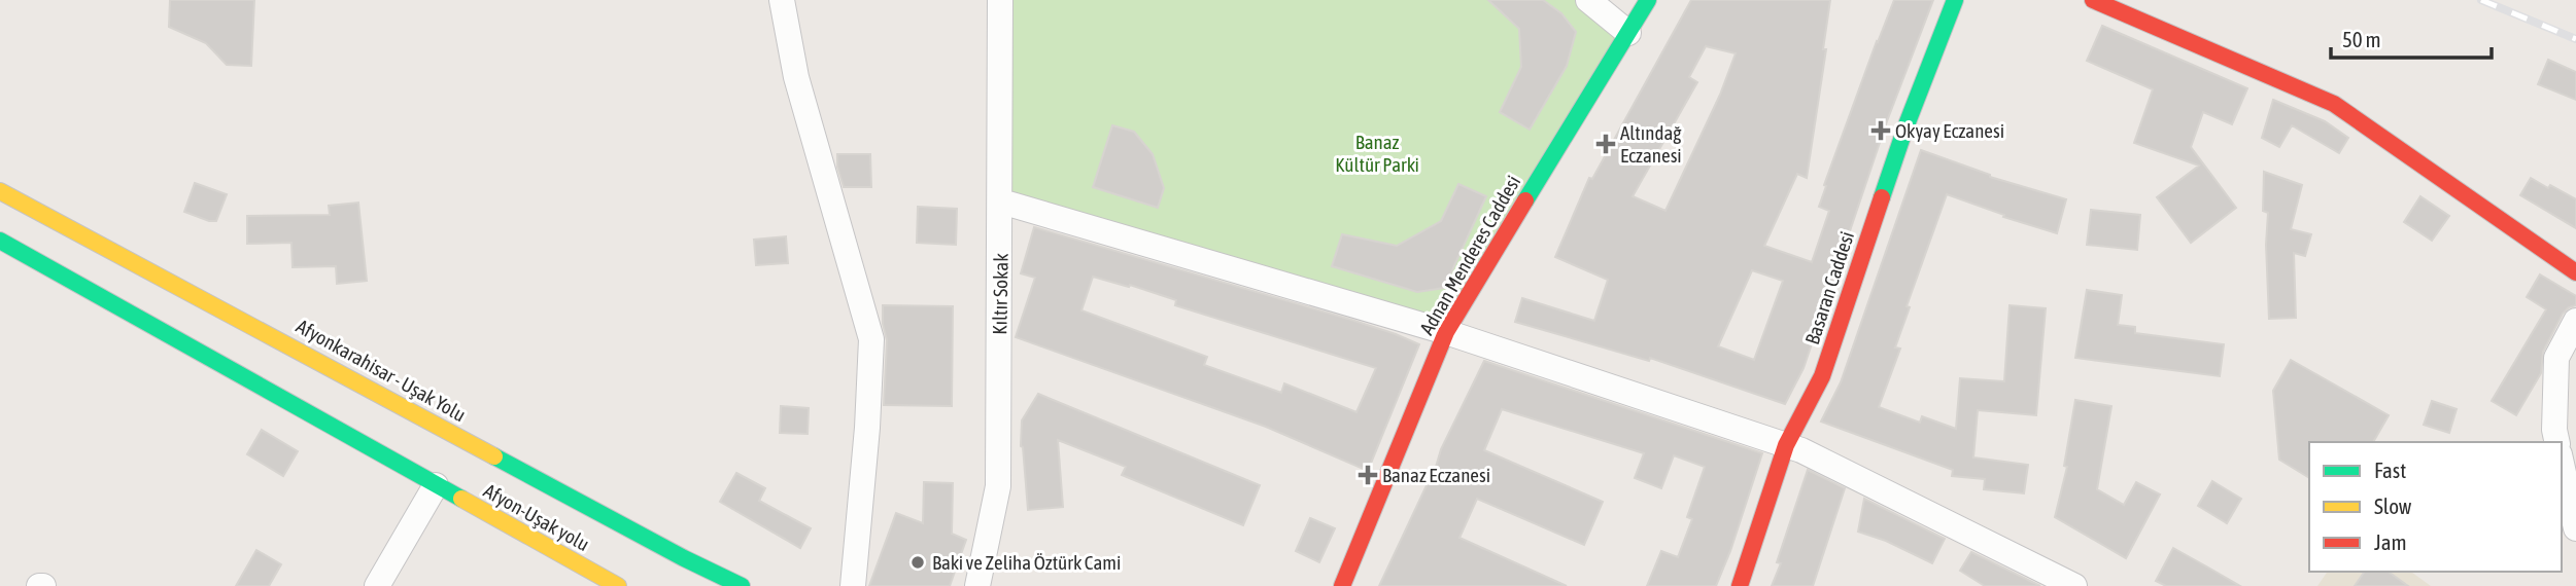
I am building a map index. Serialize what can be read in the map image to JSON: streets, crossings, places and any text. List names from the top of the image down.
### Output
{
  "streets": {
    "main road": [
      "Adnan Menderes Caddesi",
      "Basaran Caddesi",
      "Afyonkarahisar - Uşak Yolu",
      "Afyon-Uşak yolu"
    ],
    "street": ["Kıltır Sokak"]
  },
  "parks": ["Banaz Kültür Parki"],
  "places": {
    "health": ["Okyay Eczanesi", "Altındağ Eczanesi", "Banaz Eczanesi"],
    "other": ["Baki ve Zeliha Öztürk Cami"]
  },
  "legend": ["Fast", "Slow", "Jam"],
  "scale_bar": "50 m"
}
